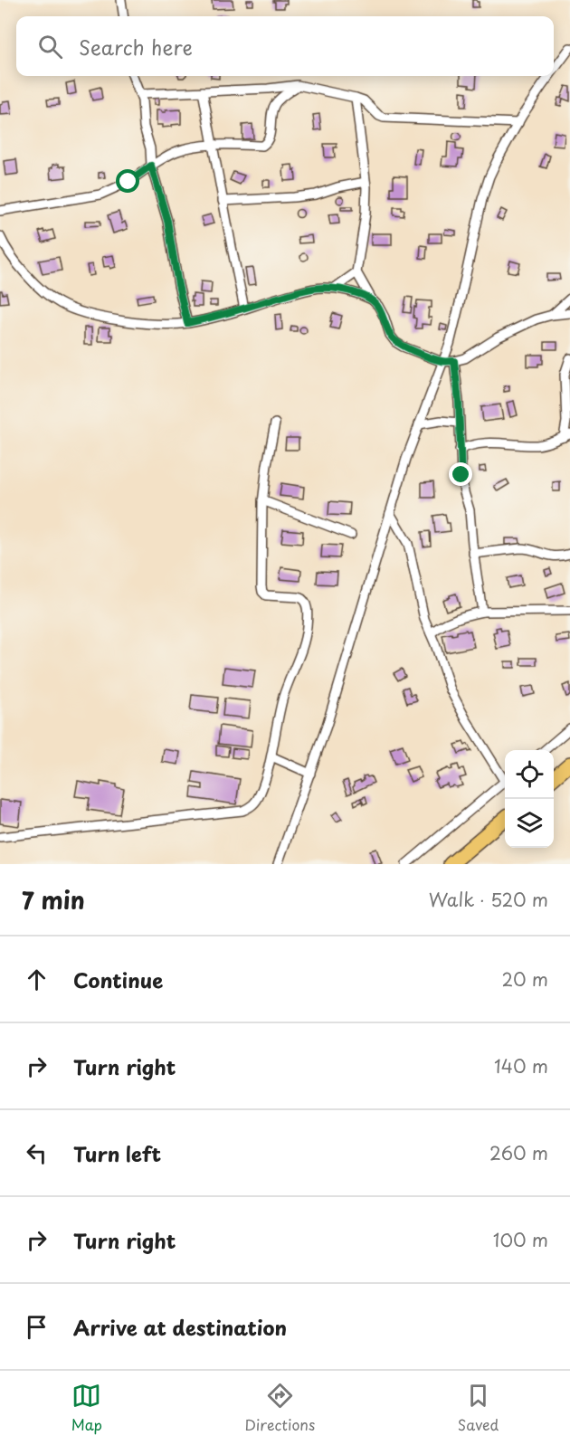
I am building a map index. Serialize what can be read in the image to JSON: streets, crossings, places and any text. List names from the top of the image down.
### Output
{
  "page": {
    "search": "Search here",
    "heading": ["7 min", "Walk · 520 m"],
    "list": [
      ["Continue", "20 m"],
      ["Turn right", "140 m"],
      ["Turn left", "260 m"],
      ["Turn right", "100 m"],
      "Arrive at destination"
    ],
    "nav": ["Map", "Directions", "Saved"]
  }
}
